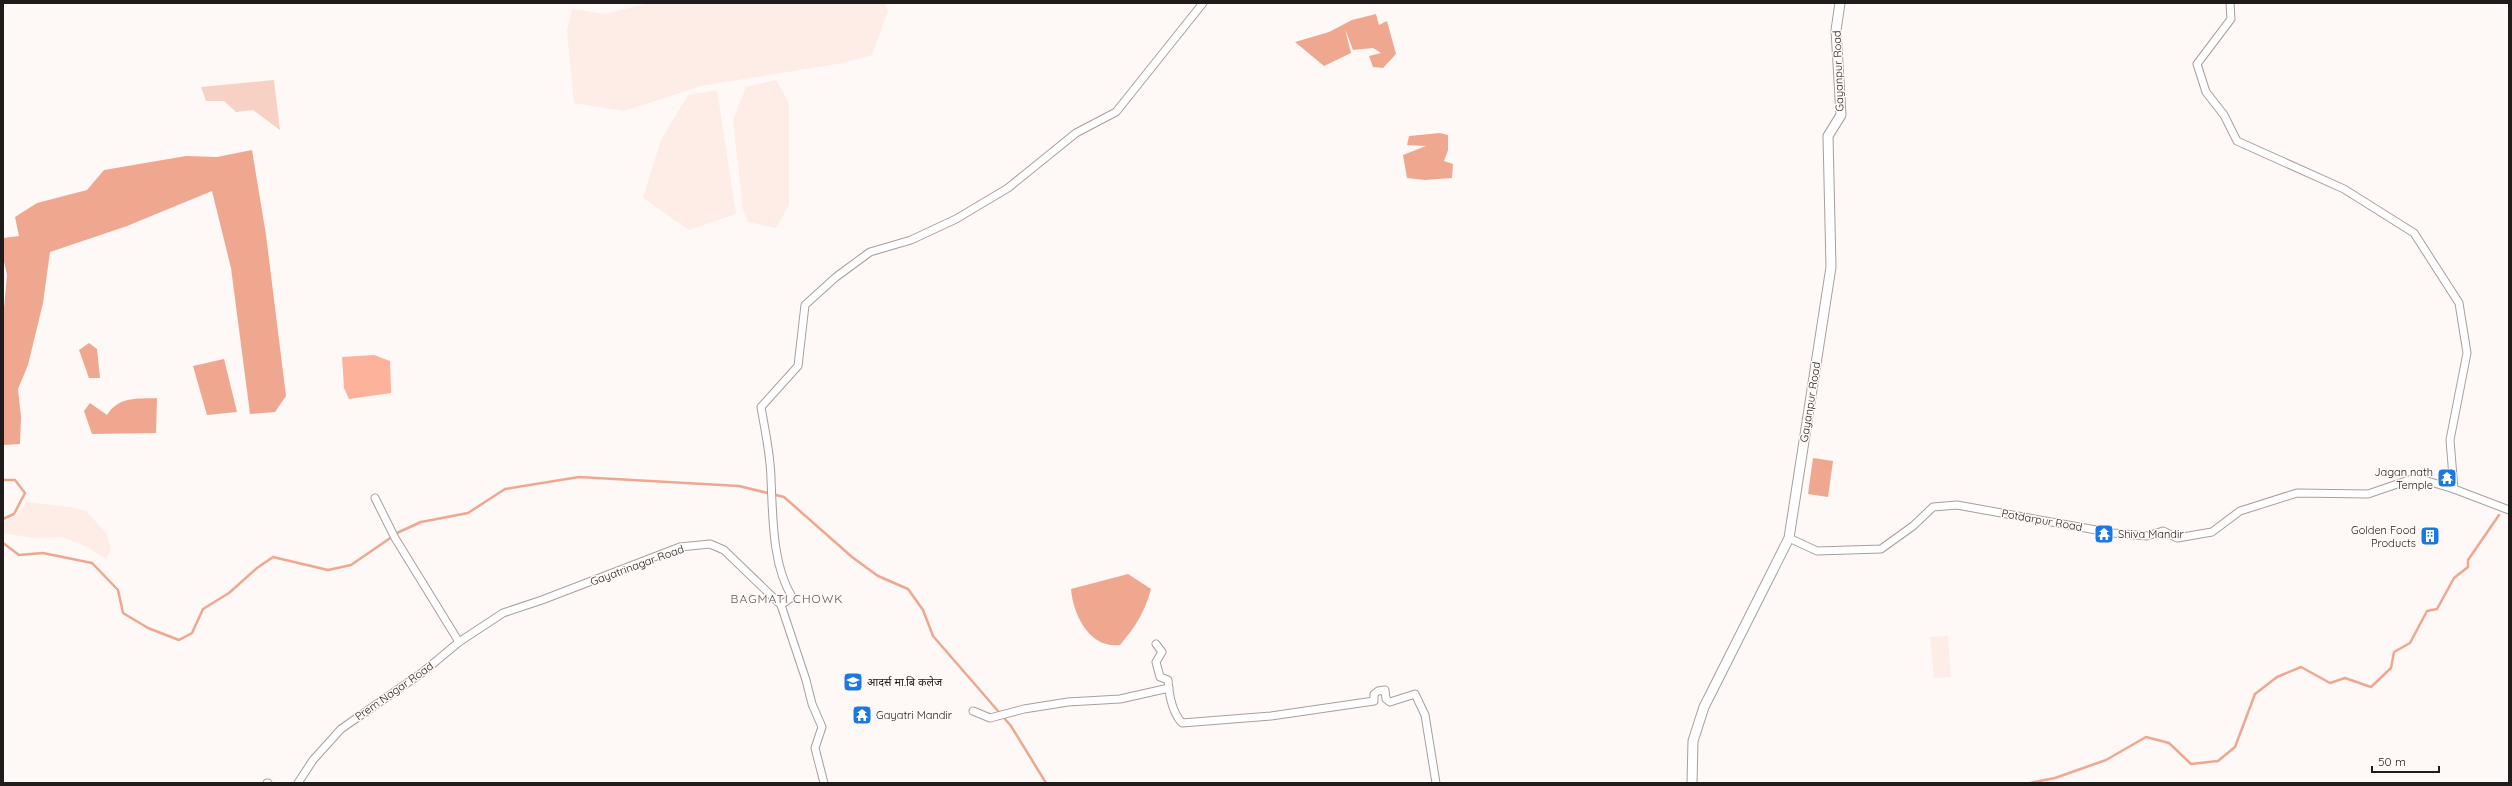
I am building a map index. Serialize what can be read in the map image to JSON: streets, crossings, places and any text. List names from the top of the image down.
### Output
{
  "streets": {
    "street": [
      "Gayanpur Road",
      "Potdarpur Road",
      "Gayatrinagar Road",
      "Prem Nagar Road"
    ]
  },
  "crossings": [
    ["Gayanpur Road", "Potdarpur Road"],
    ["Gayatrinagar Road", "Prem Nagar Road"]
  ],
  "districts": ["BAGMATI CHOWK"],
  "places": {
    "temple": ["Jagan nath Temple", "Shiva Mandir", "Gayatri Mandir"],
    "building": ["Golden Food Products"],
    "school or university": ["आदर्स मा.बि कलेज"]
  },
  "scale_bar": "50 m"
}
